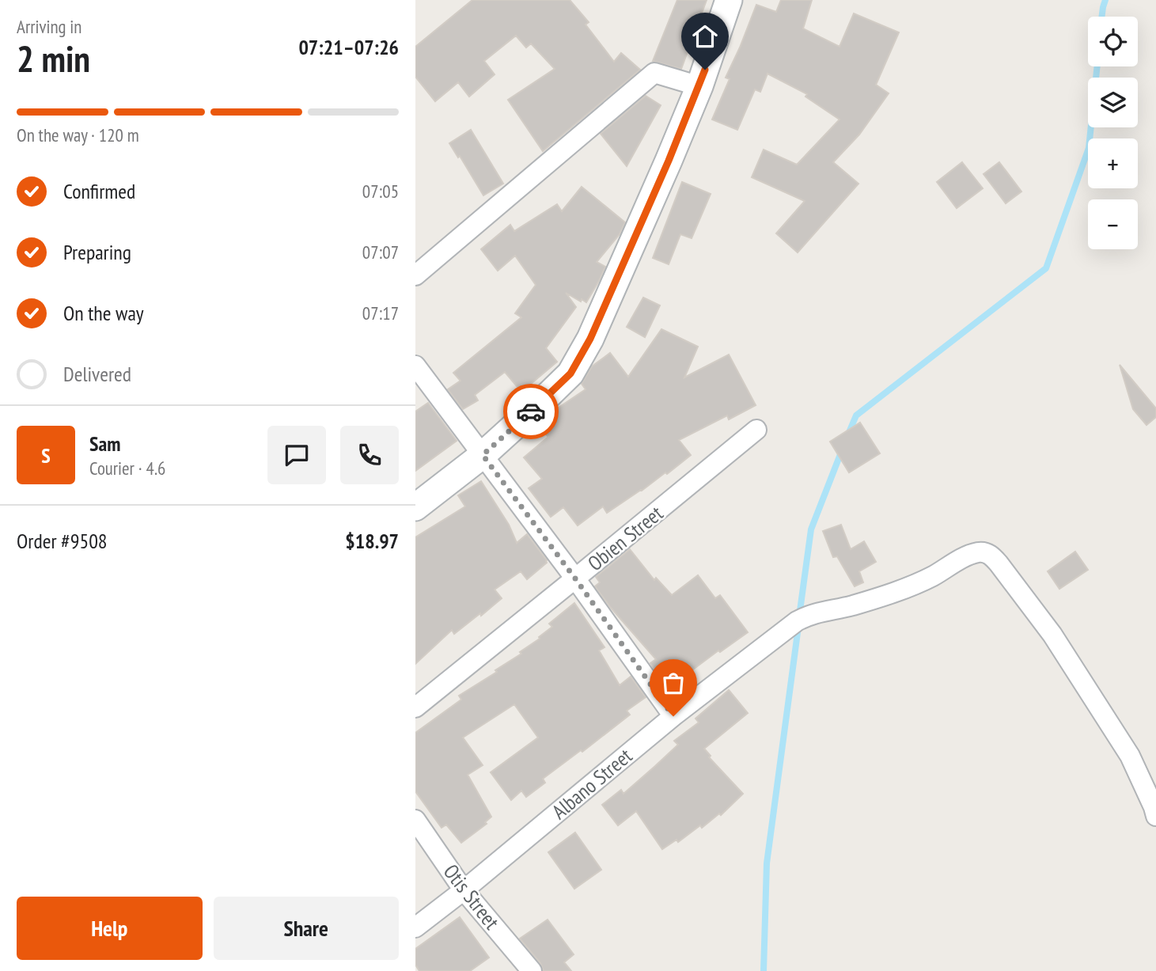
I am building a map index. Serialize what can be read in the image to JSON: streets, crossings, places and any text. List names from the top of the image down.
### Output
{
  "streets": {
    "street": ["Obien Street", "Albano Street", "Otis Street"]
  },
  "crossings": [
    ["Albano Street", "Otis Street"]
  ],
  "page": {
    "heading": ["2 min", "Arriving in", "07:21–07:26"],
    "panel": [
      "Sam",
      "Courier · 4.6",
      "Order #9508",
      "$18.97"
    ],
    "map_buttons": ["+", "−"],
    "bar": "On the way · 120 m",
    "list": [
      ["Confirmed", "07:05"],
      ["Preparing", "07:07"],
      ["On the way", "07:17"],
      "Delivered"
    ],
    "round": "S",
    "buttons": ["Help", "Share"]
  }
}
